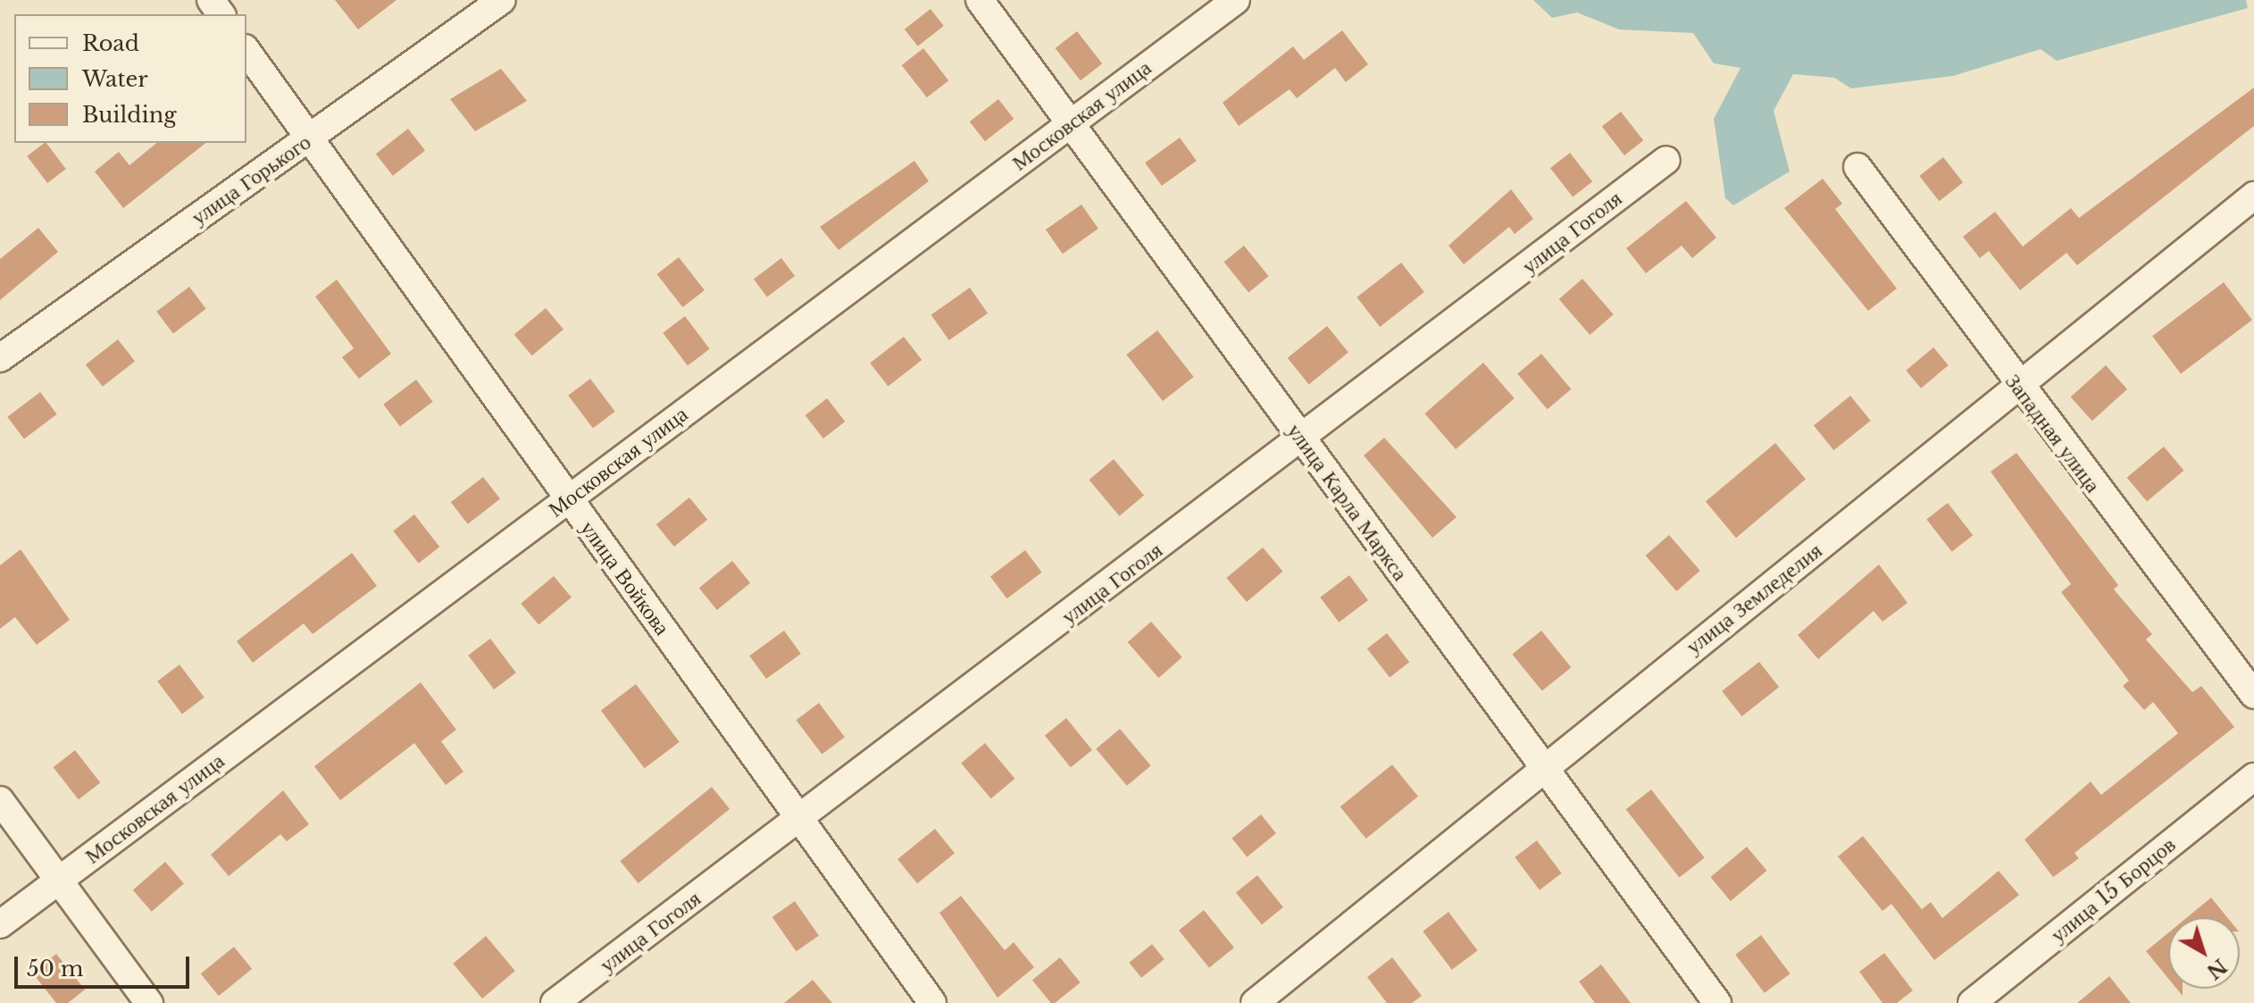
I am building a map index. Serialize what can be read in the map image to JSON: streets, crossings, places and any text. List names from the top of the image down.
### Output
{
  "streets": {
    "street": [
      "Московская улица",
      "улица Горького",
      "улица Гоголя",
      "Западная улица",
      "улица Карла Маркса",
      "улица Войкова",
      "улица Земледелия",
      "улица 15 Борцов"
    ]
  },
  "crossings": [
    ["Московская улица", "улица Карла Маркса"],
    ["Московская улица", "улица Войкова"],
    ["улица Горького", "улица Войкова"],
    ["улица Гоголя", "улица Карла Маркса"],
    ["улица Гоголя", "улица Войкова"],
    ["Западная улица", "улица Земледелия"],
    ["улица Карла Маркса", "улица Земледелия"]
  ],
  "legend": ["Road", "Water", "Building"],
  "scale_bar": "50 m",
  "north": "bottom right"
}
